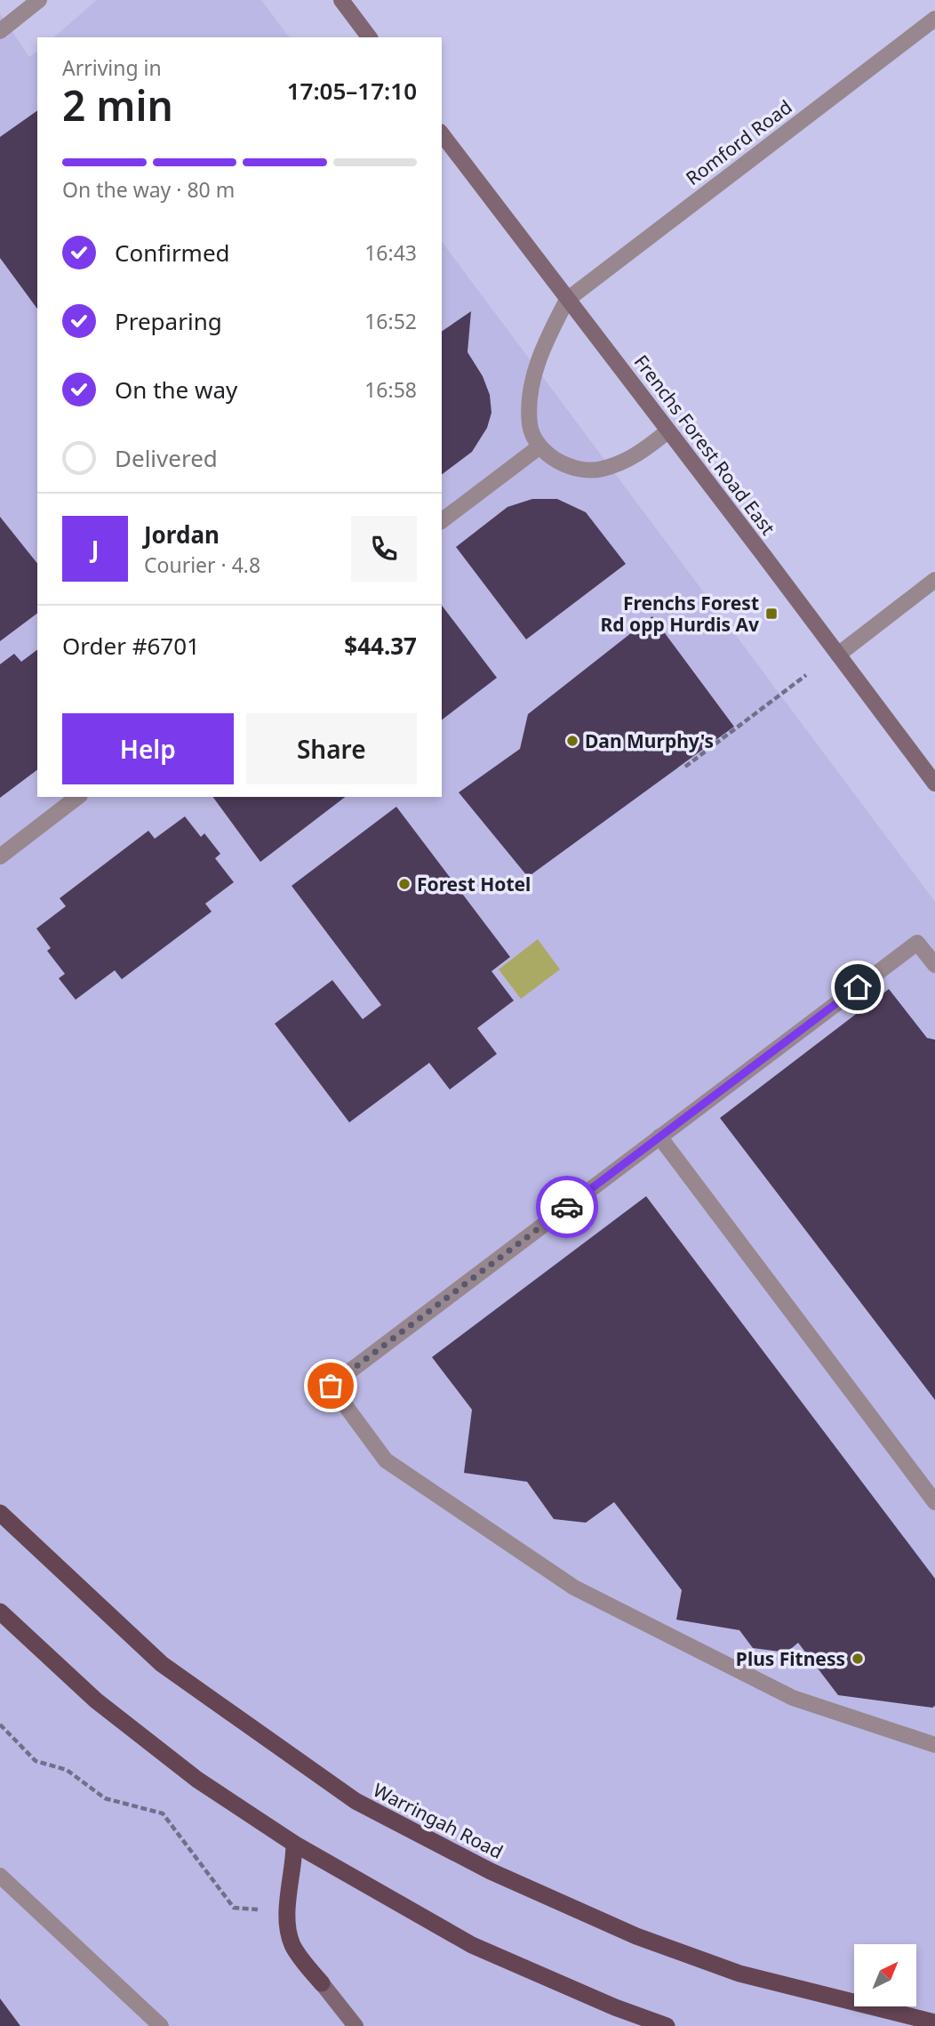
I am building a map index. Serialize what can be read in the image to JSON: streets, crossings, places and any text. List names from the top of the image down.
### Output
{
  "streets": {
    "highway": ["Warringah Road"],
    "main road": ["Frenchs Forest Road East"],
    "street": ["Romford Road"]
  },
  "crossings": [
    ["Romford Road", "Frenchs Forest Road East"]
  ],
  "places": {
    "transit": ["Frenchs Forest Rd opp Hurdis Av"],
    "other": ["Dan Murphy's", "Forest Hotel", "Plus Fitness"]
  },
  "north": "top right",
  "page": {
    "heading": ["2 min", "Arriving in", "17:05–17:10"],
    "panel": [
      "Jordan",
      "Courier · 4.8",
      "Order #6701",
      "$44.37"
    ],
    "bar": "On the way · 80 m",
    "list": [
      ["Confirmed", "16:43"],
      ["Preparing", "16:52"],
      ["On the way", "16:58"],
      "Delivered"
    ],
    "round": "J",
    "buttons": ["Help", "Share"]
  }
}
